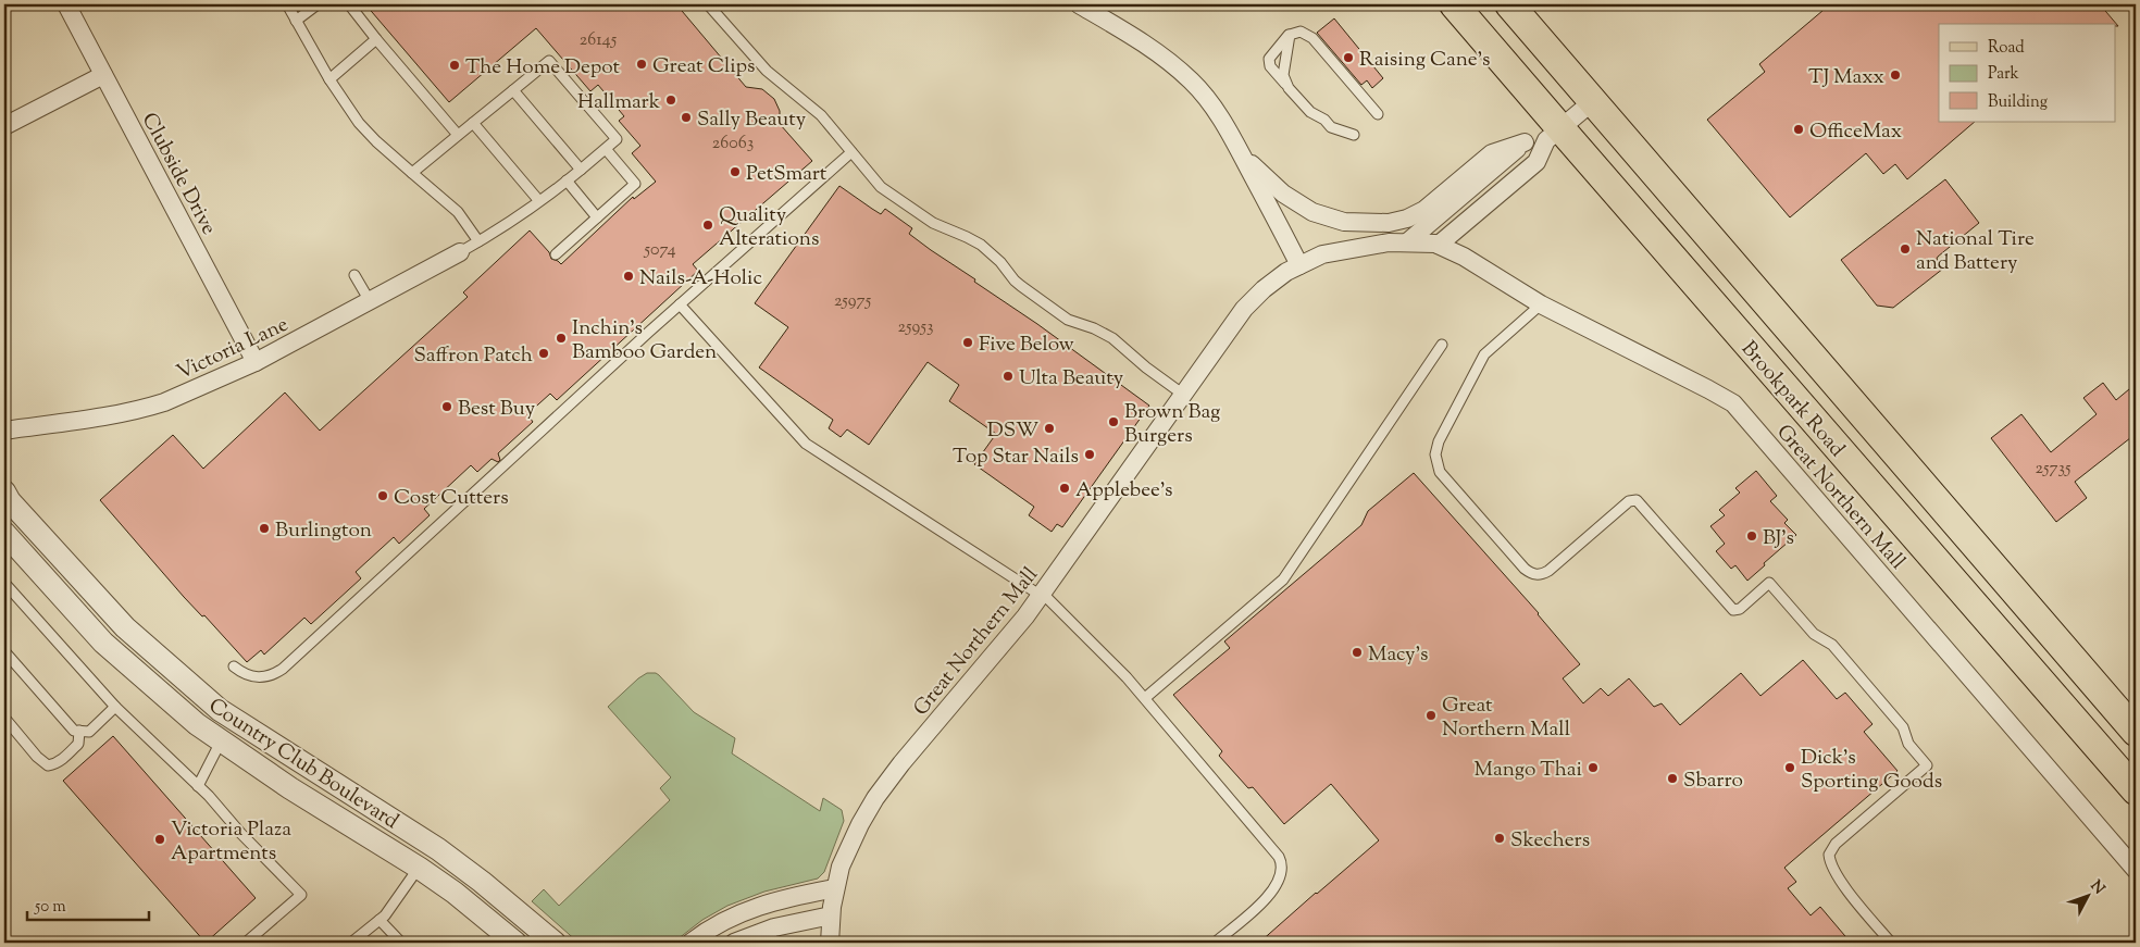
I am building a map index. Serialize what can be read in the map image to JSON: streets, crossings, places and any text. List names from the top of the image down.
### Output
{
  "streets": {
    "main road": ["Brookpark Road"],
    "street": [
      "Clubside Drive",
      "Victoria Lane",
      "Great Northern Mall",
      "Country Club Boulevard"
    ]
  },
  "crossings": [
    ["Clubside Drive", "Victoria Lane"]
  ],
  "places": [
    "Raising Cane's",
    "Great Clips",
    "The Home Depot",
    "TJ Maxx",
    "Hallmark",
    "Sally Beauty",
    "OfficeMax",
    "PetSmart",
    "Quality Alterations",
    "National Tire and Battery",
    "Nails-A-Holic",
    "Inchin's Bamboo Garden",
    "Five Below",
    "Saffron Patch",
    "Ulta Beauty",
    "Best Buy",
    "Brown Bag Burgers",
    "DSW",
    "Top Star Nails",
    "Applebee's",
    "Cost Cutters",
    "Burlington",
    "BJ's",
    "Macy's",
    "Great Northern Mall",
    "Mango Thai",
    "Dick's Sporting Goods",
    "Sbarro",
    "Skechers",
    "Victoria Plaza Apartments"
  ],
  "house_numbers": [
    "26145",
    "26063",
    "5074",
    "25975",
    "25953",
    "25735"
  ],
  "legend": ["Road", "Park", "Building"],
  "scale_bar": "50 m",
  "north": "top right"
}
